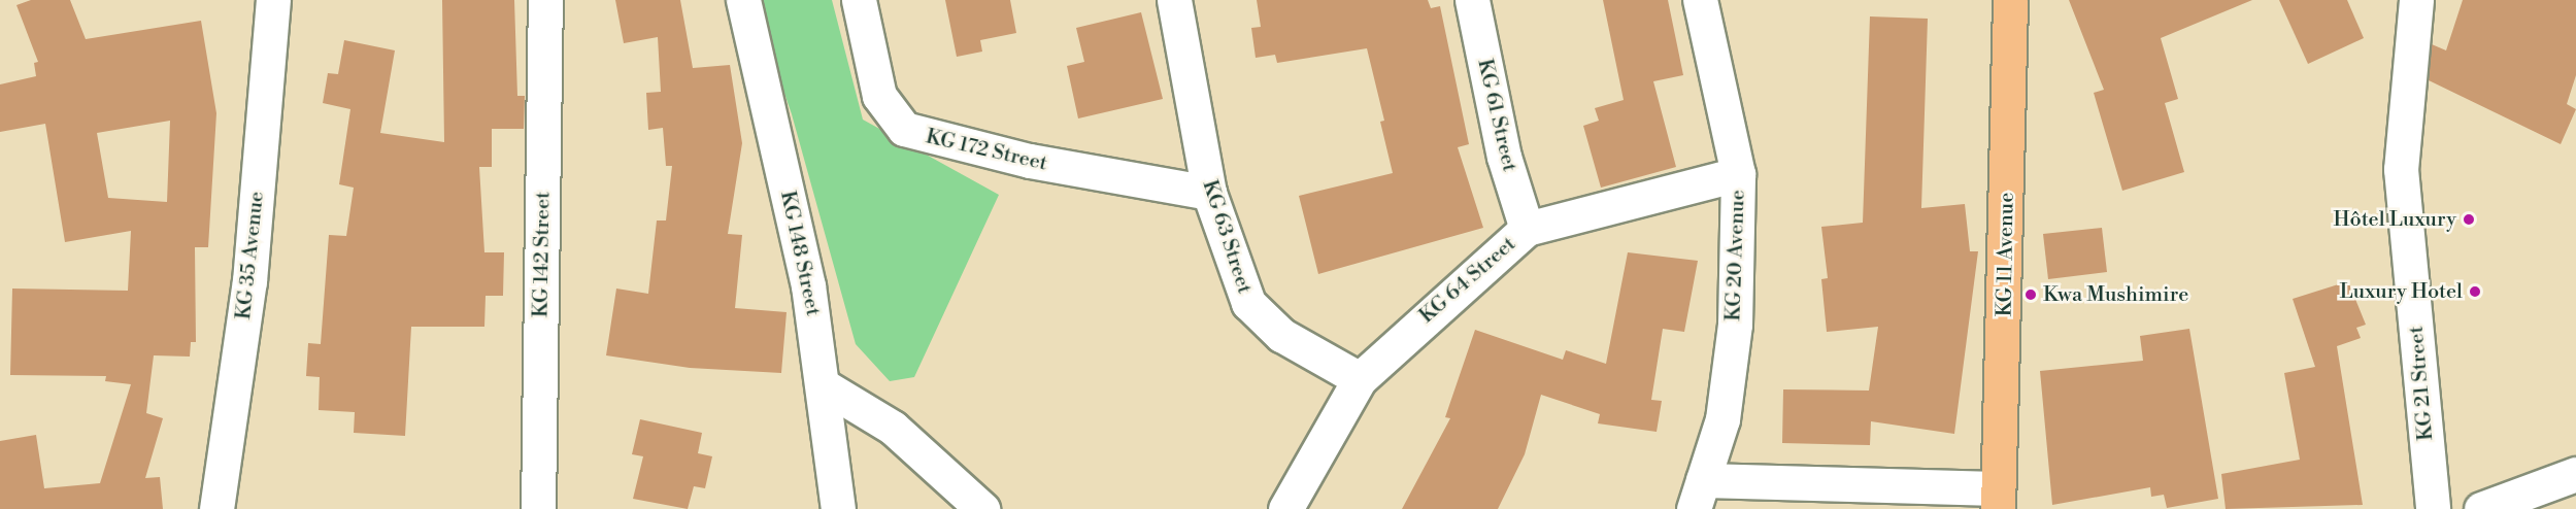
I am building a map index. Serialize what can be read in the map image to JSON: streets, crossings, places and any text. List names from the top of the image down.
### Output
{
  "streets": {
    "main road": ["KG 11 Avenue"],
    "street": [
      "KG 61 Street",
      "KG 172 Street",
      "KG 63 Street",
      "KG 148 Street",
      "KG 142 Street",
      "KG 35 Avenue",
      "KG 20 Avenue",
      "KG 64 Street",
      "KG 21 Street"
    ]
  },
  "crossings": [
    ["KG 61 Street", "KG 64 Street"],
    ["KG 172 Street", "KG 63 Street"],
    ["KG 63 Street", "KG 64 Street"],
    ["KG 20 Avenue", "KG 64 Street"]
  ],
  "places": ["Hôtel Luxury", "Luxury Hotel", "Kwa Mushimire"]
}
